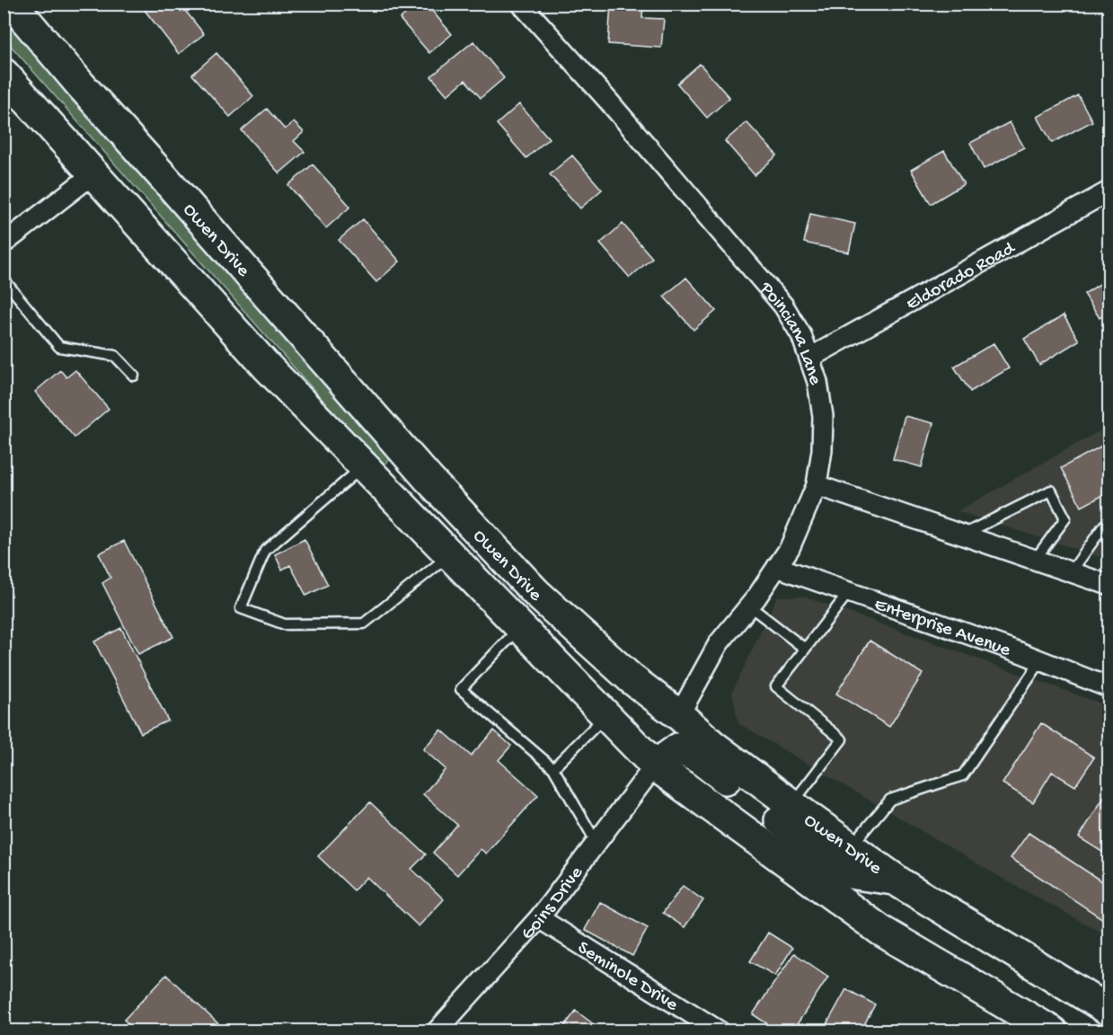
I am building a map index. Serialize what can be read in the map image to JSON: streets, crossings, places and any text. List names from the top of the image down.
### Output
{
  "streets": {
    "highway": ["Owen Drive"],
    "street": [
      "Eldorado Road",
      "Poinciana Lane",
      "Enterprise Avenue",
      "Goins Drive",
      "Seminole Drive"
    ]
  },
  "crossings": [
    ["Owen Drive", "Poinciana Lane"],
    ["Owen Drive", "Goins Drive"],
    ["Eldorado Road", "Poinciana Lane"],
    ["Poinciana Lane", "Enterprise Avenue"],
    ["Goins Drive", "Seminole Drive"]
  ]
}
